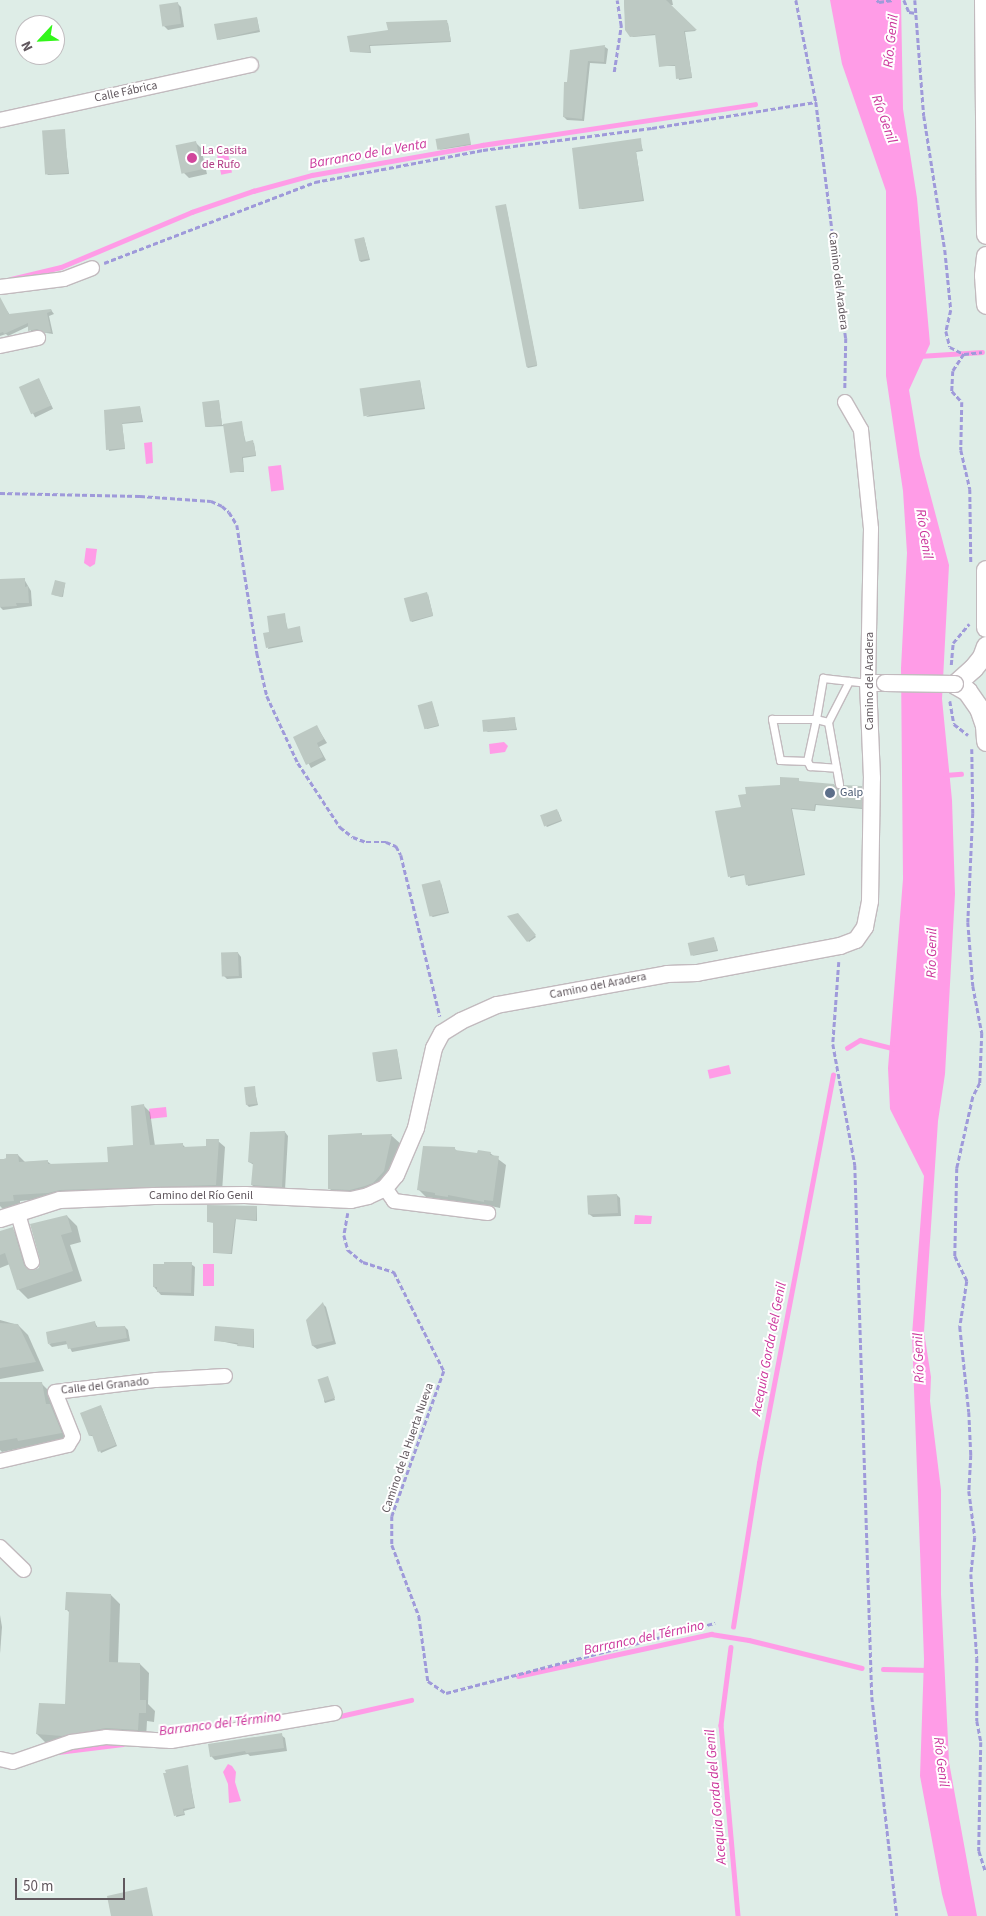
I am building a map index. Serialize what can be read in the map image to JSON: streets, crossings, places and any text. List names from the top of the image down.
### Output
{
  "streets": {
    "street": [
      "Calle Fábrica",
      "Camino del Aradera",
      "Camino del Río Genil",
      "Calle del Granado"
    ],
    "path": ["Camino de la Huerta Nueva"]
  },
  "crossings": [
    ["Camino del Río Genil", "Camino de la Huerta Nueva"]
  ],
  "water": [
    "Río. Genil",
    "Río Genil",
    "Barranco de la Venta",
    "Acequia Gorda del Genil",
    "Barranco del Término"
  ],
  "places": ["La Casita de Rufo", "Galp"],
  "scale_bar": "50 m",
  "north": "bottom left"
}
